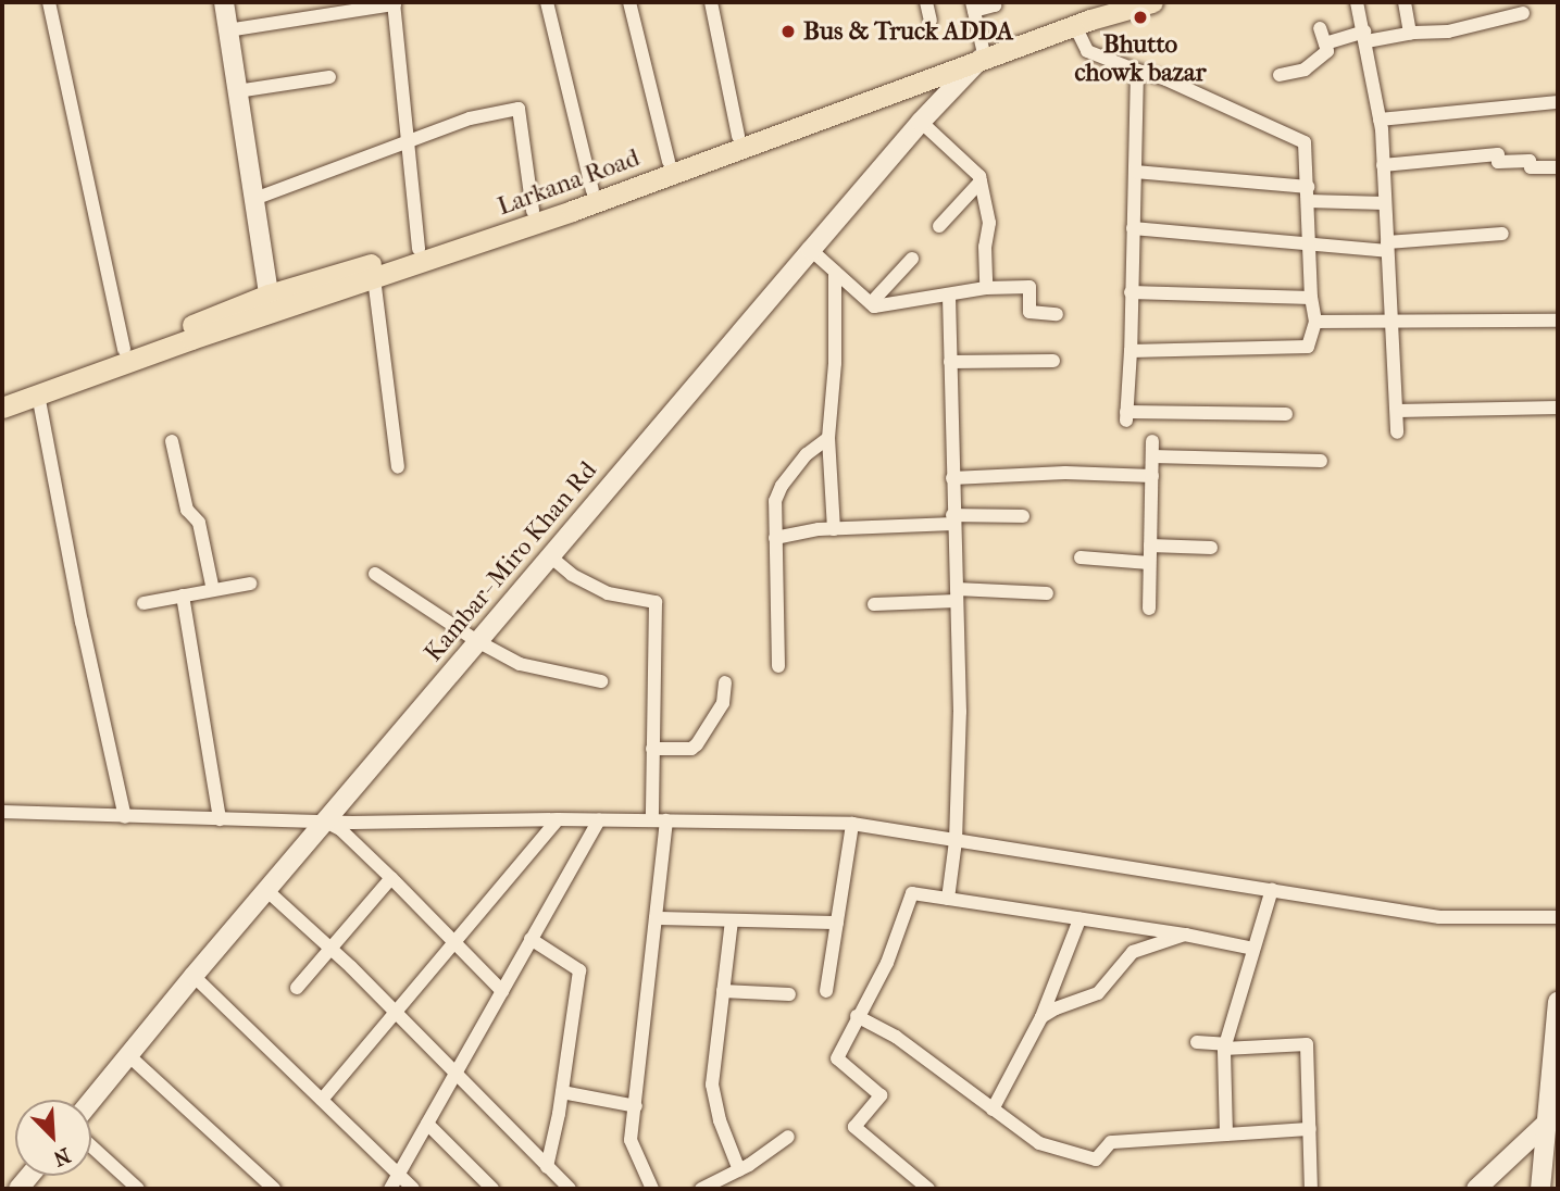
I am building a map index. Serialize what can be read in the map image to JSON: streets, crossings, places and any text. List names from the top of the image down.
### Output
{
  "streets": {
    "main road": ["Larkana Road", "Kambar- Miro Khan Rd"]
  },
  "crossings": [
    ["Larkana Road", "Kambar- Miro Khan Rd"]
  ],
  "places": ["Bhutto chowk bazar", "Bus & Truck ADDA"],
  "north": "bottom right"
}
